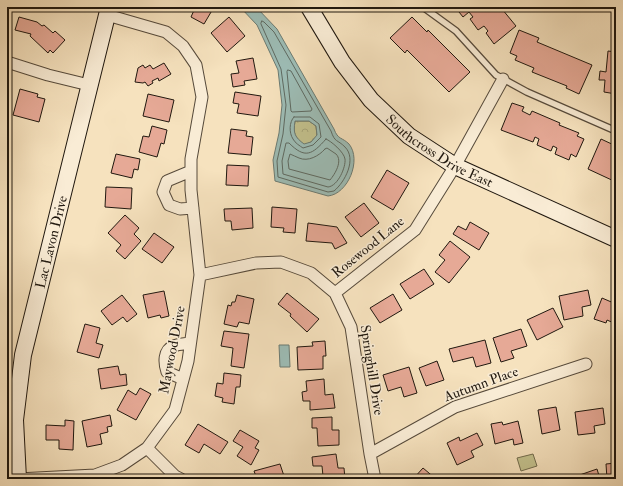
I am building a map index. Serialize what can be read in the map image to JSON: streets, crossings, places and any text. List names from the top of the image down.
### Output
{
  "streets": {
    "street": [
      "Southcross Drive East",
      "Lac Lavon Drive",
      "Rosewood Lane",
      "Maywood Drive",
      "Springhill Drive",
      "Autumn Place"
    ]
  },
  "crossings": [
    ["Southcross Drive East", "Rosewood Lane"],
    ["Lac Lavon Drive", "Maywood Drive"],
    ["Rosewood Lane", "Springhill Drive"],
    ["Maywood Drive", "Springhill Drive"],
    ["Springhill Drive", "Autumn Place"]
  ]
}
